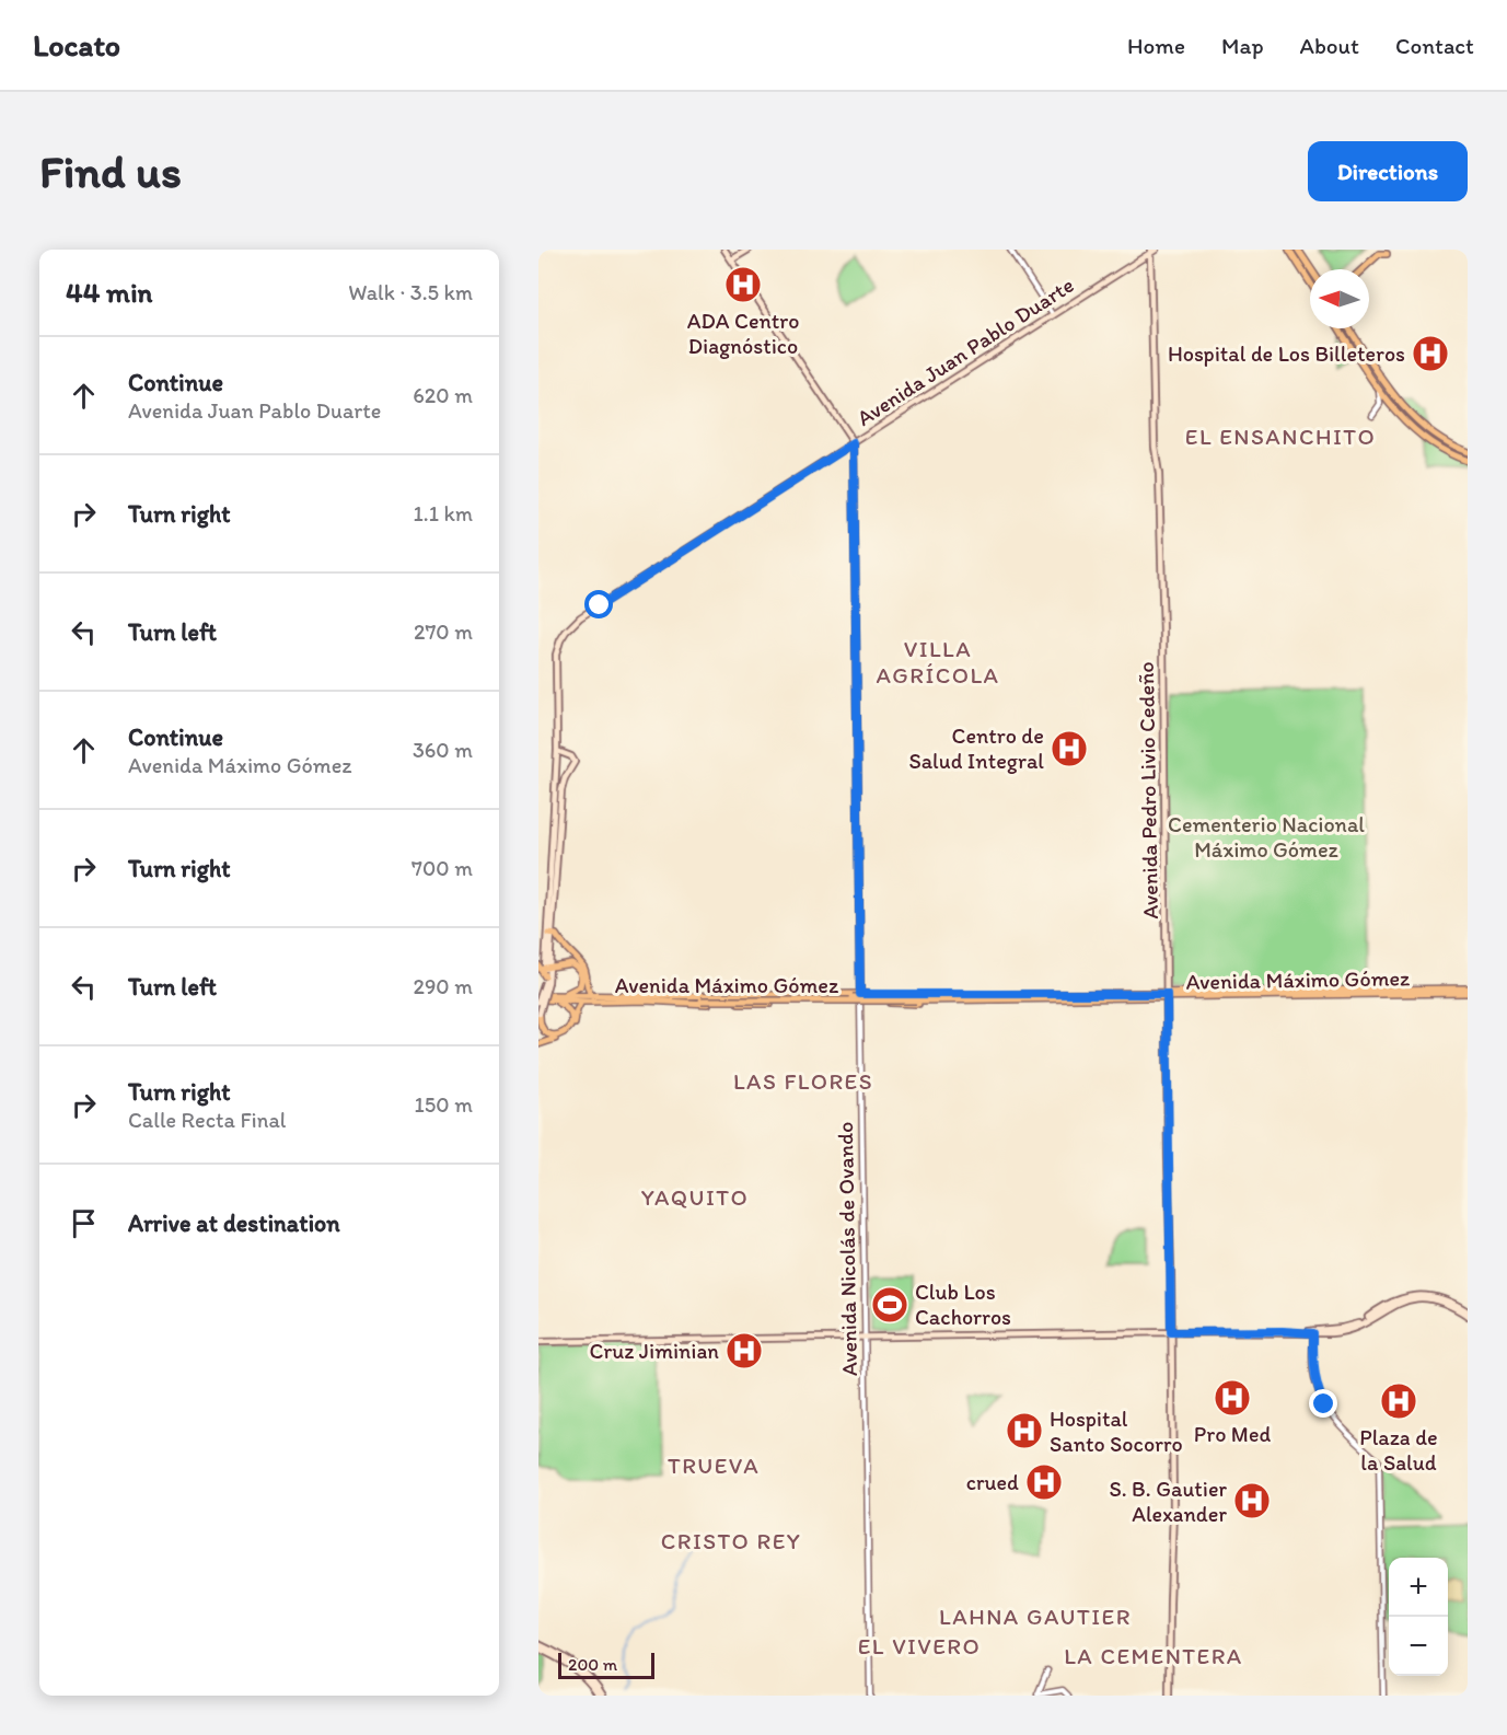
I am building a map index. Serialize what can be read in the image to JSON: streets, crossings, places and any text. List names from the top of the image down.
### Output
{
  "streets": {
    "main road": [
      "Avenida Juan Pablo Duarte",
      "Avenida Pedro Livio Cedeño",
      "Avenida Máximo Gómez",
      "Avenida Nicolás de Ovando"
    ]
  },
  "crossings": [
    ["Avenida Juan Pablo Duarte", "Avenida Pedro Livio Cedeño"],
    ["Avenida Juan Pablo Duarte", "Avenida Nicolás de Ovando"],
    ["Avenida Pedro Livio Cedeño", "Avenida Máximo Gómez"]
  ],
  "districts": [
    "EL ENSANCHITO",
    "VILLA AGRÍCOLA",
    "LAS FLORES",
    "YAQUITO",
    "TRUEVA",
    "CRISTO REY",
    "LAHNA GAUTIER",
    "EL VIVERO",
    "LA CEMENTERA"
  ],
  "parks": ["Cementerio Nacional Máximo Gómez"],
  "places": {
    "hospital": [
      "ADA Centro Diagnóstico",
      "Hospital de Los Billeteros",
      "Centro de Salud Integral",
      "Cruz Jiminian",
      "Pro Med",
      "Plaza de la Salud",
      "Hospital Santo Socorro",
      "crued",
      "S. B. Gautier Alexander"
    ],
    "sports": ["Club Los Cachorros"]
  },
  "scale_bar": "200 m",
  "north": "left",
  "page": {
    "header": "Locato",
    "nav": [
      "Home",
      "Map",
      "About",
      "Contact"
    ],
    "buttons": "Directions",
    "title": "Find us",
    "heading": ["44 min", "Walk · 3.5 km"],
    "list": [
      ["Continue", "Avenida Juan Pablo Duarte", "620 m"],
      ["Turn right", "1.1 km"],
      ["Turn left", "270 m"],
      ["Continue", "Avenida Máximo Gómez", "360 m"],
      ["Turn right", "700 m"],
      ["Turn left", "290 m"],
      ["Turn right", "Calle Recta Final", "150 m"],
      "Arrive at destination"
    ],
    "map_buttons": ["+", "−"],
    "scale": "200 m"
  }
}
